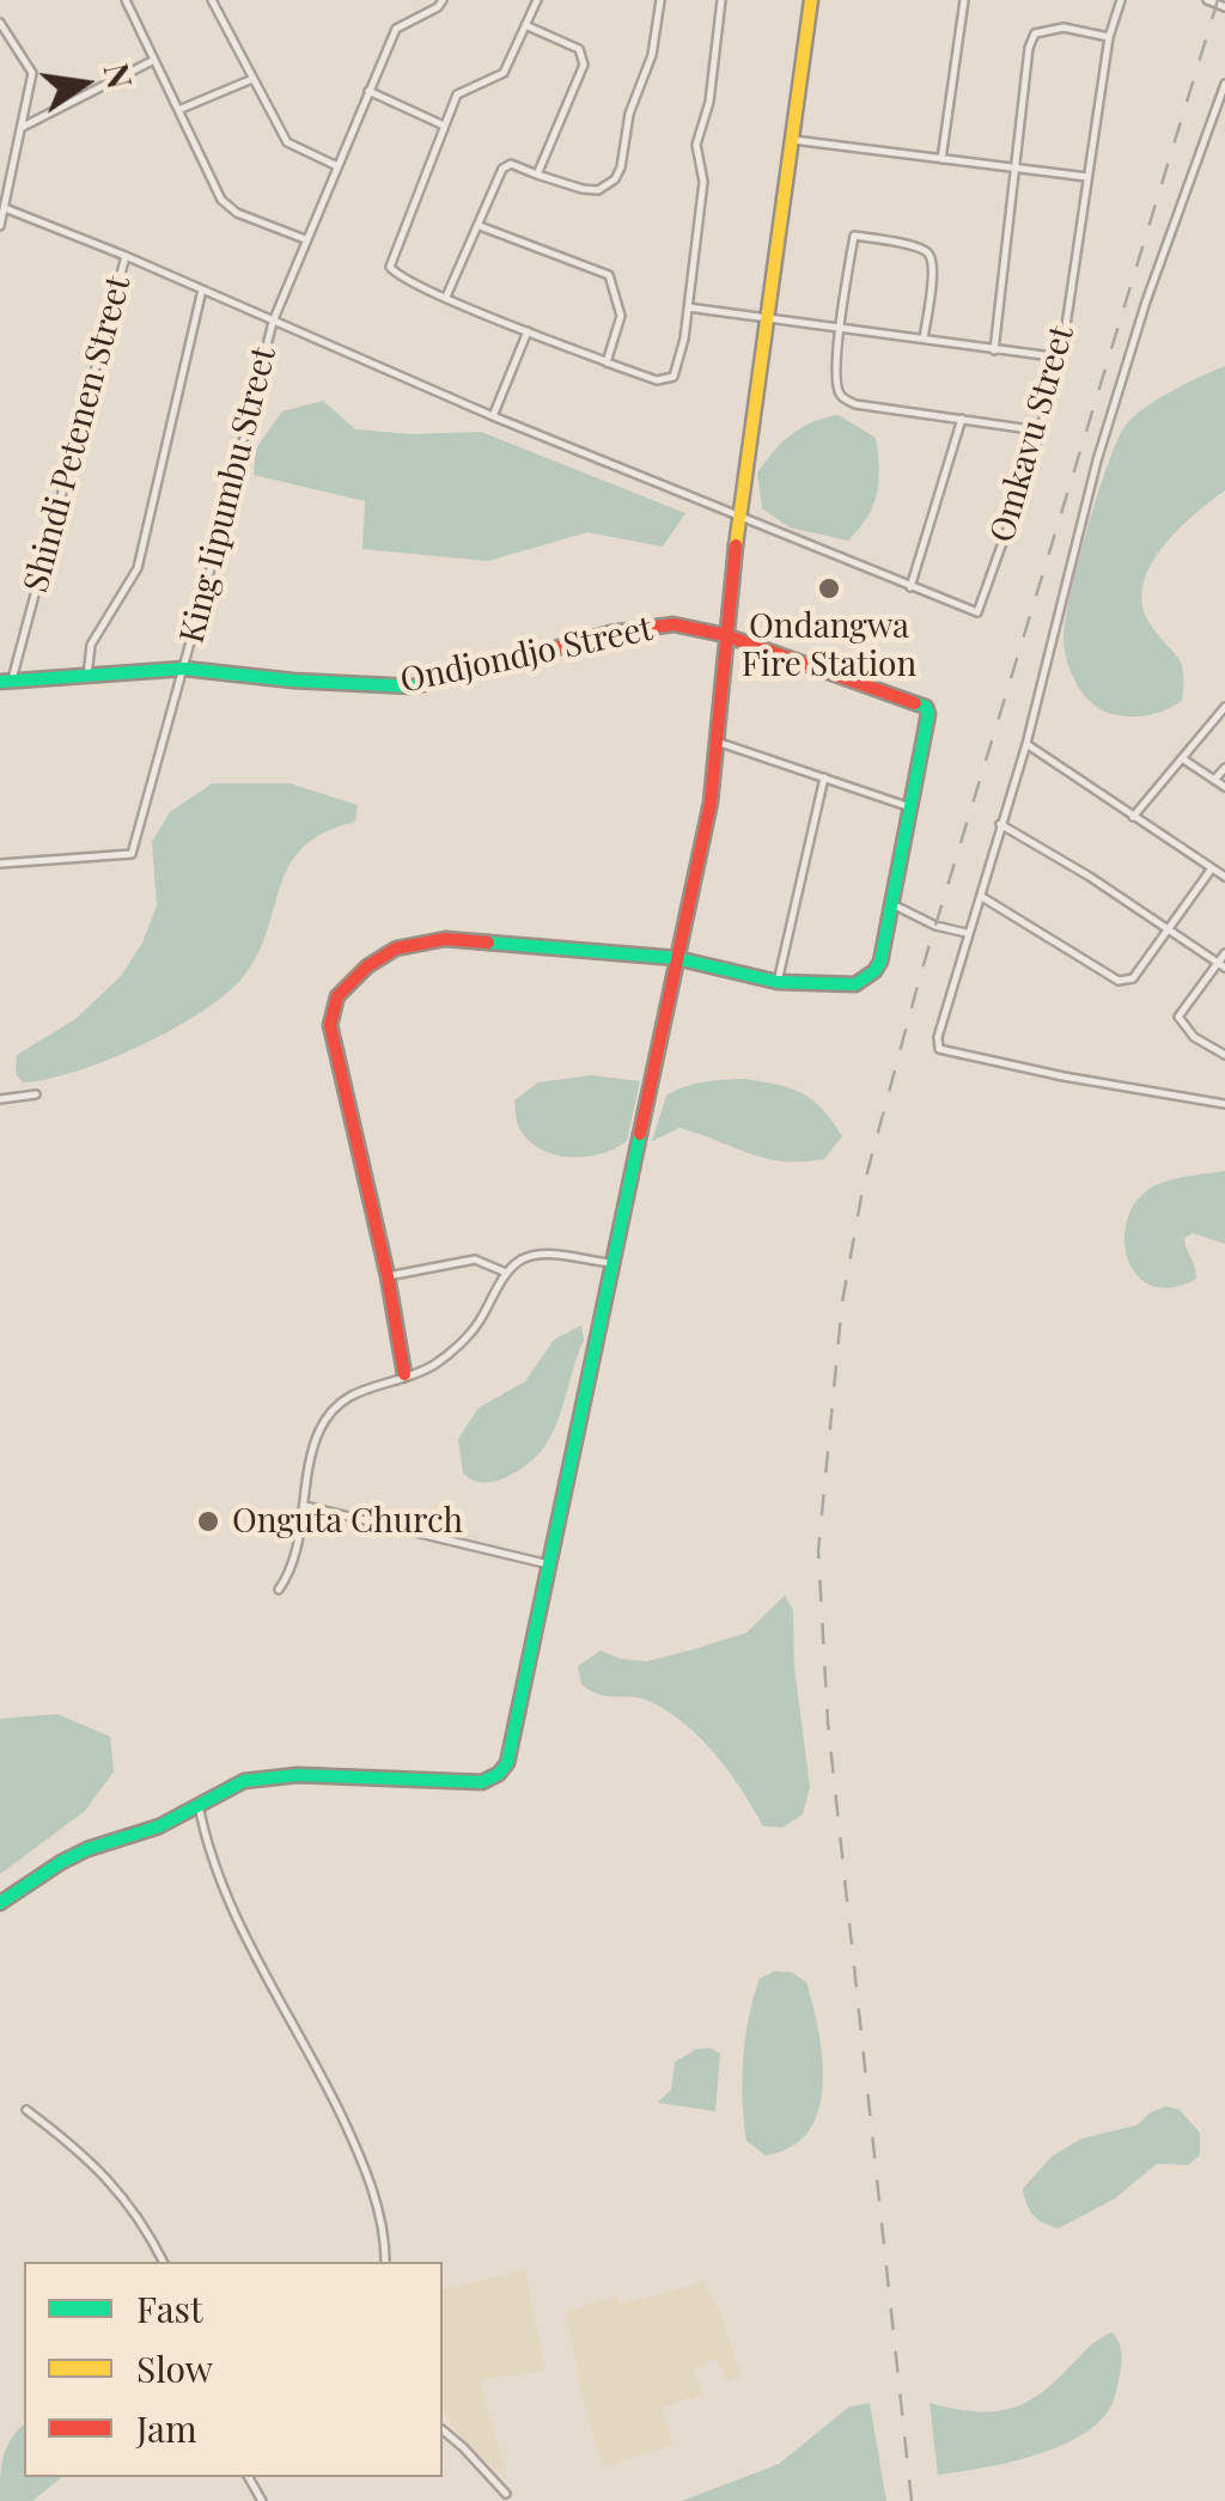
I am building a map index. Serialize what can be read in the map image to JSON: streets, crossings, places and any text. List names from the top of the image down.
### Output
{
  "streets": {
    "street": [
      "Shindi Petenen Street",
      "Omkavu Street",
      "King Iipumbu Street",
      "Ondjondjo Street"
    ]
  },
  "crossings": [
    ["Shindi Petenen Street", "Omkavu Street"],
    ["Shindi Petenen Street", "Ondjondjo Street"],
    ["Omkavu Street", "King Iipumbu Street"],
    ["King Iipumbu Street", "Ondjondjo Street"]
  ],
  "places": ["Ondangwa Fire Station", "Onguta Church"],
  "legend": ["Fast", "Slow", "Jam"],
  "north": "right"
}
